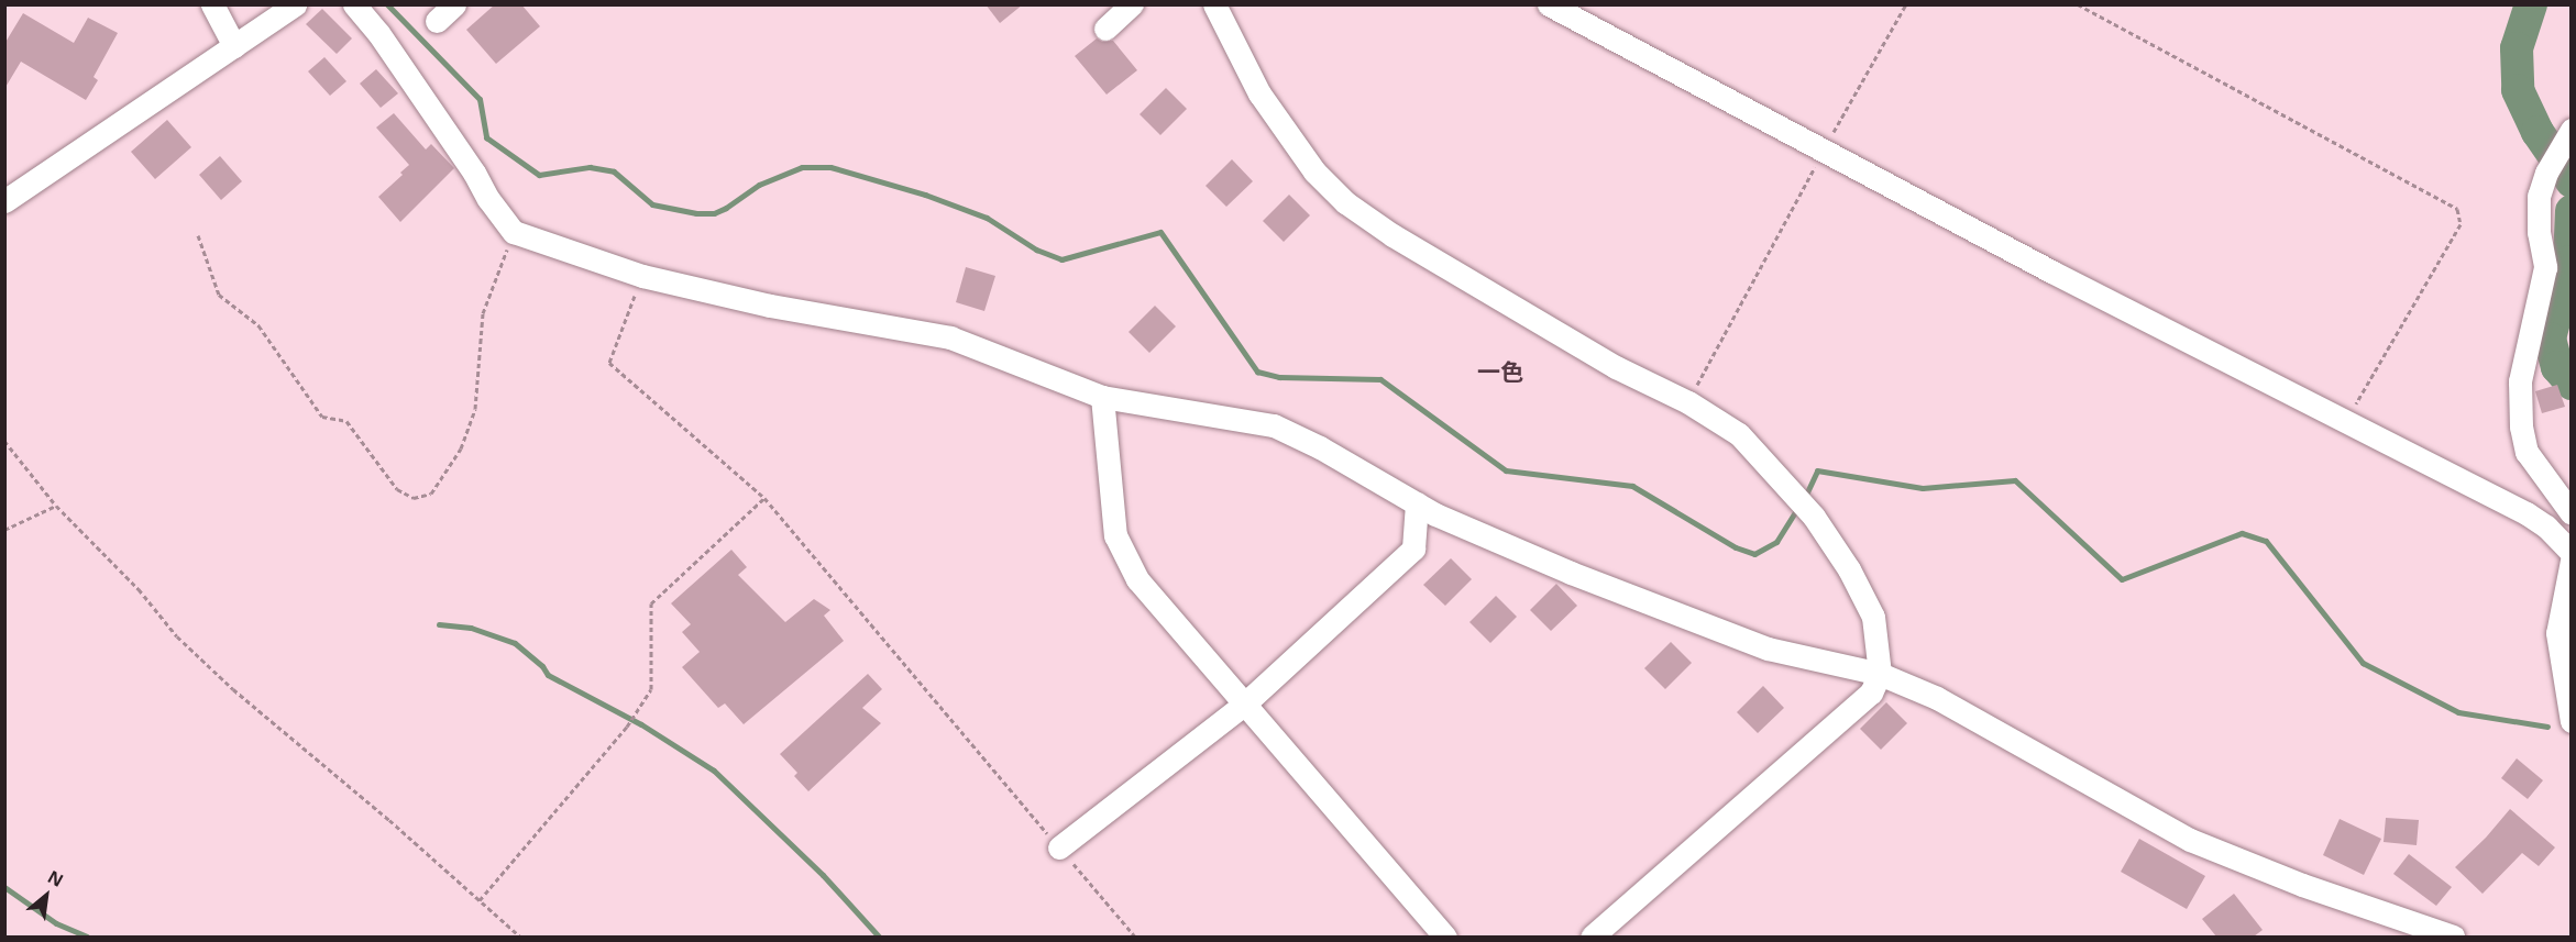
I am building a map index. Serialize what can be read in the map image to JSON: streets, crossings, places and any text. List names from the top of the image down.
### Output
{
  "districts": ["一色"],
  "north": "top right"
}
